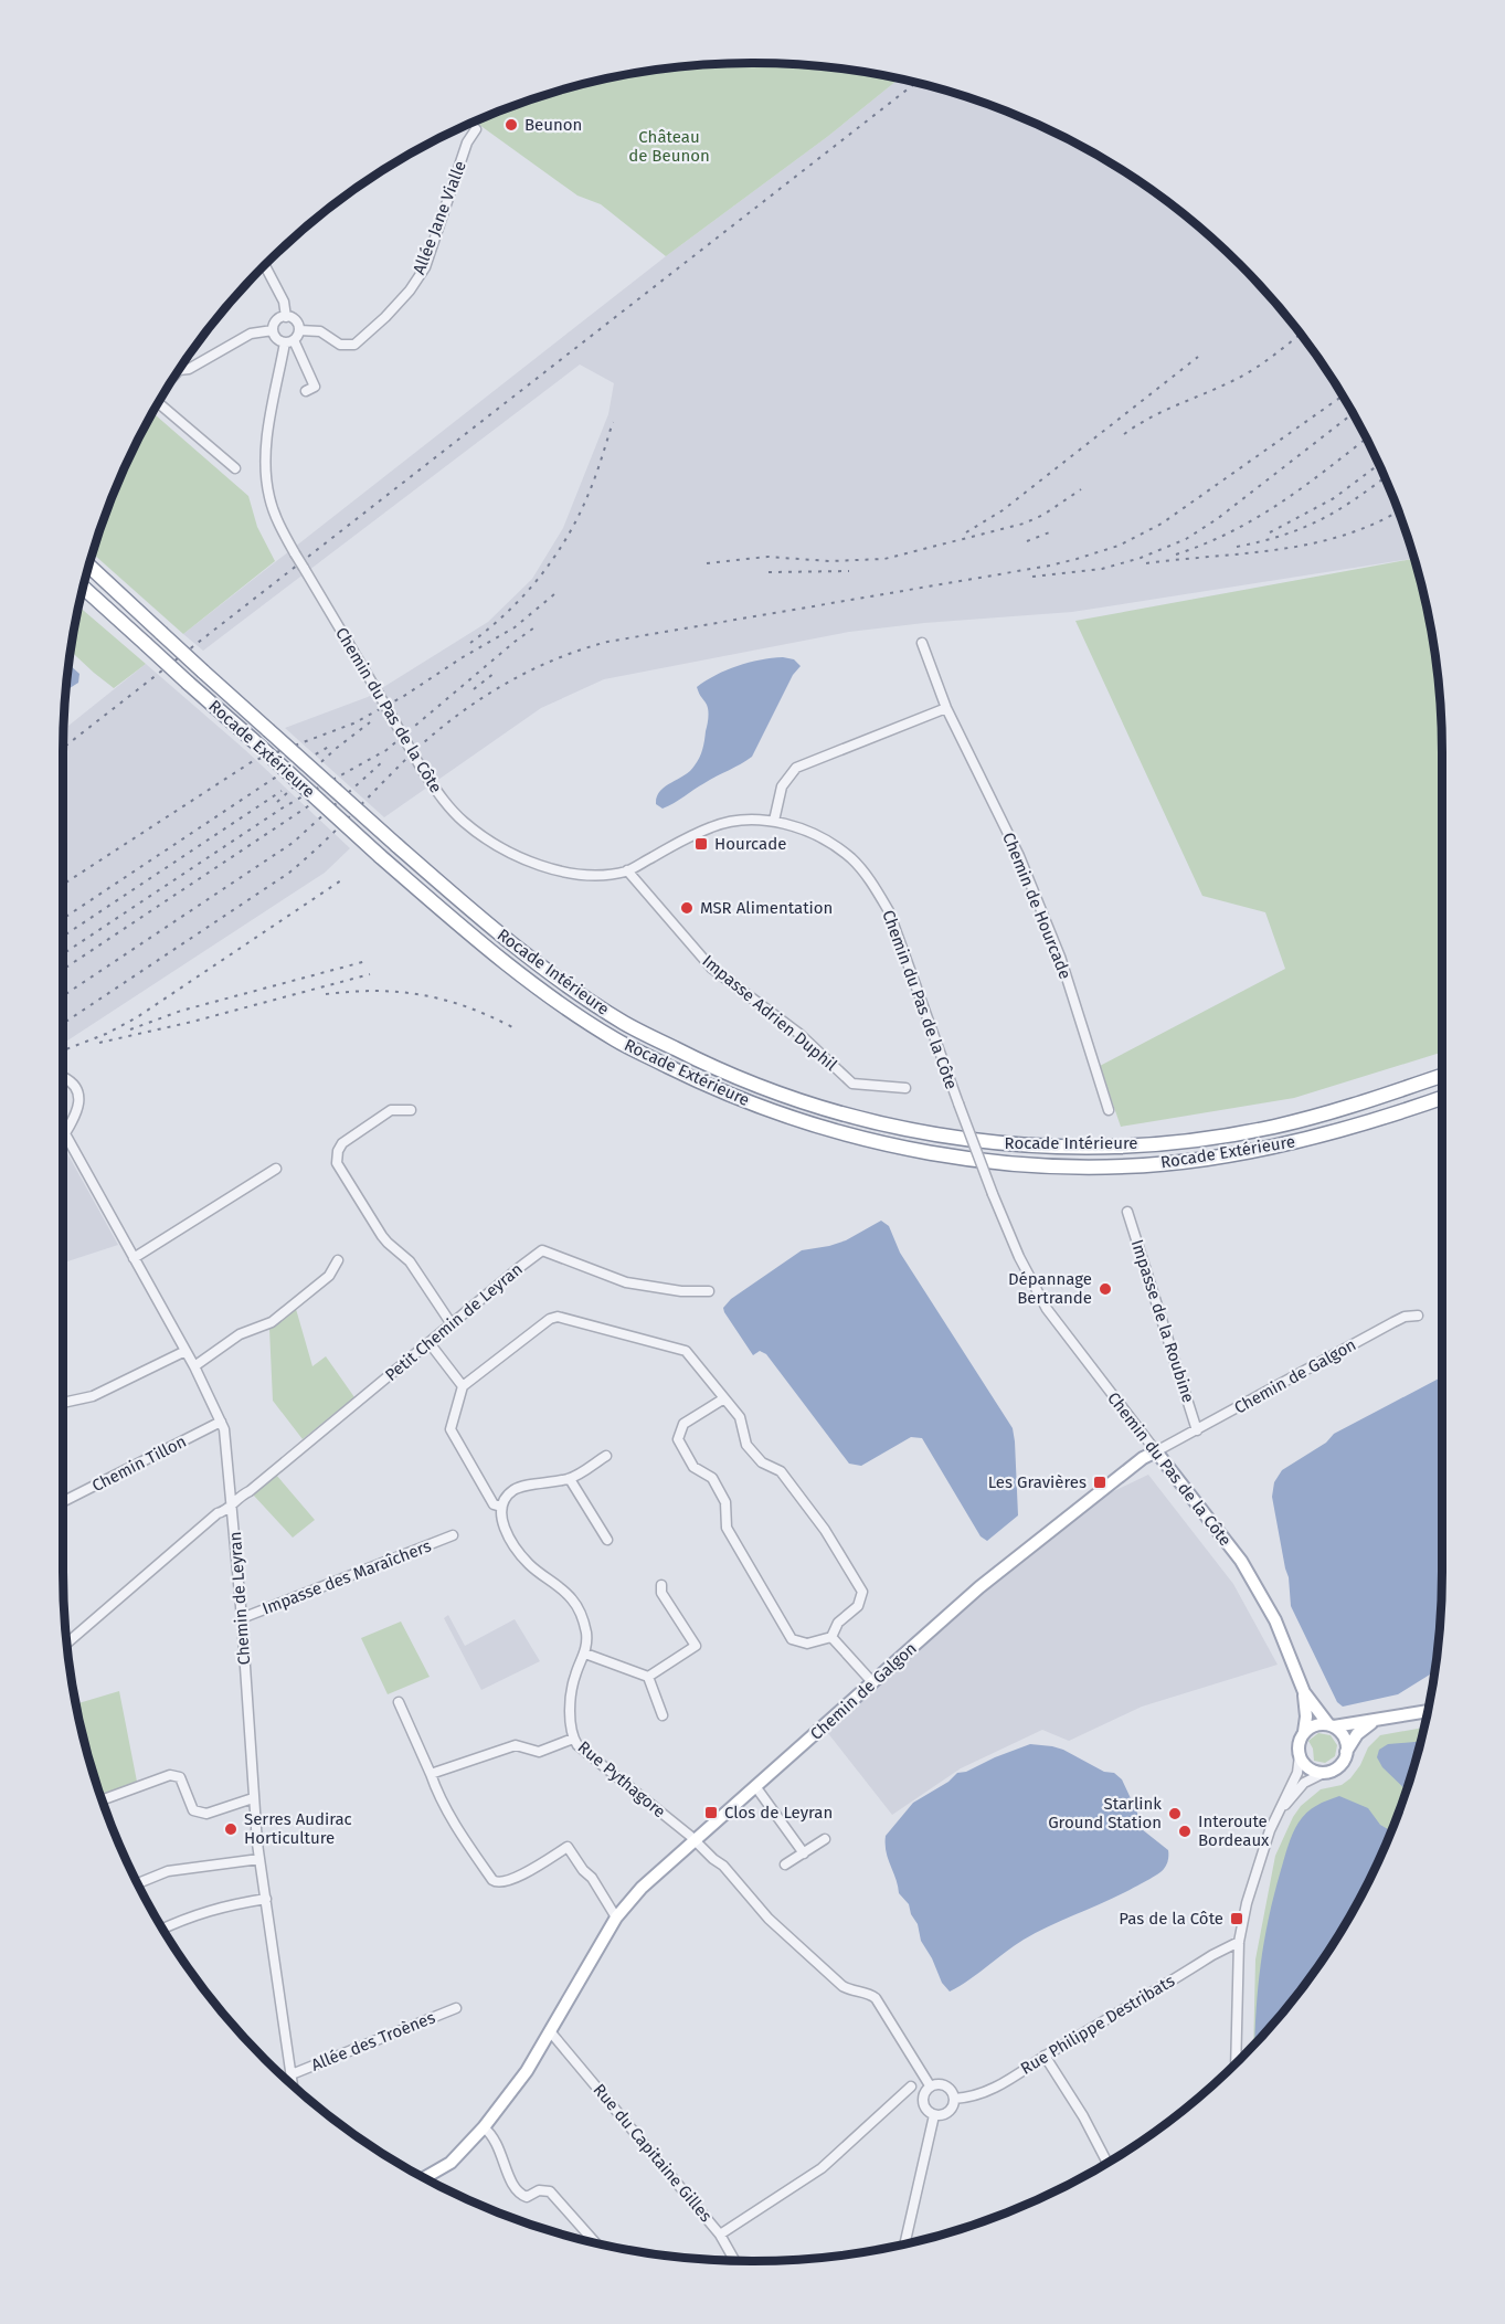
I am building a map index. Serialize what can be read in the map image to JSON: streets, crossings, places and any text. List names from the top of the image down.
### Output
{
  "streets": {
    "highway": ["Rocade Extérieure", "Rocade Intérieure"],
    "main road": ["Chemin du Pas de la Côte", "Chemin de Galgon"],
    "street": [
      "Allée Jane Vialle",
      "Chemin de Hourcade",
      "Impasse Adrien Duphil",
      "Impasse de la Roubine",
      "Petit Chemin de Leyran",
      "Chemin Tillon",
      "Impasse des Maraîchers",
      "Chemin de Leyran",
      "Rue Pythagore",
      "Rue Philippe Destribats",
      "Allée des Troènes",
      "Rue du Capitaine Gilles"
    ]
  },
  "crossings": [
    ["Allée Jane Vialle", "Chemin du Pas de la Côte"],
    ["Chemin du Pas de la Côte", "Impasse Adrien Duphil"],
    ["Chemin du Pas de la Côte", "Chemin de Galgon"],
    ["Impasse de la Roubine", "Chemin de Galgon"],
    ["Petit Chemin de Leyran", "Chemin de Leyran"],
    ["Chemin de Galgon", "Rue Pythagore"],
    ["Chemin de Galgon", "Rue du Capitaine Gilles"],
    ["Chemin Tillon", "Chemin de Leyran"],
    ["Impasse des Maraîchers", "Chemin de Leyran"],
    ["Chemin de Leyran", "Allée des Troènes"],
    ["Rue Pythagore", "Rue Philippe Destribats"]
  ],
  "parks": ["Château de Beunon"],
  "places": {
    "other": [
      "Beunon",
      "MSR Alimentation",
      "Dépannage Bertrande",
      "Starlink Ground Station",
      "Serres Audirac Horticulture",
      "Interoute Bordeaux"
    ],
    "transit": [
      "Hourcade",
      "Les Gravières",
      "Clos de Leyran",
      "Pas de la Côte"
    ]
  }
}
